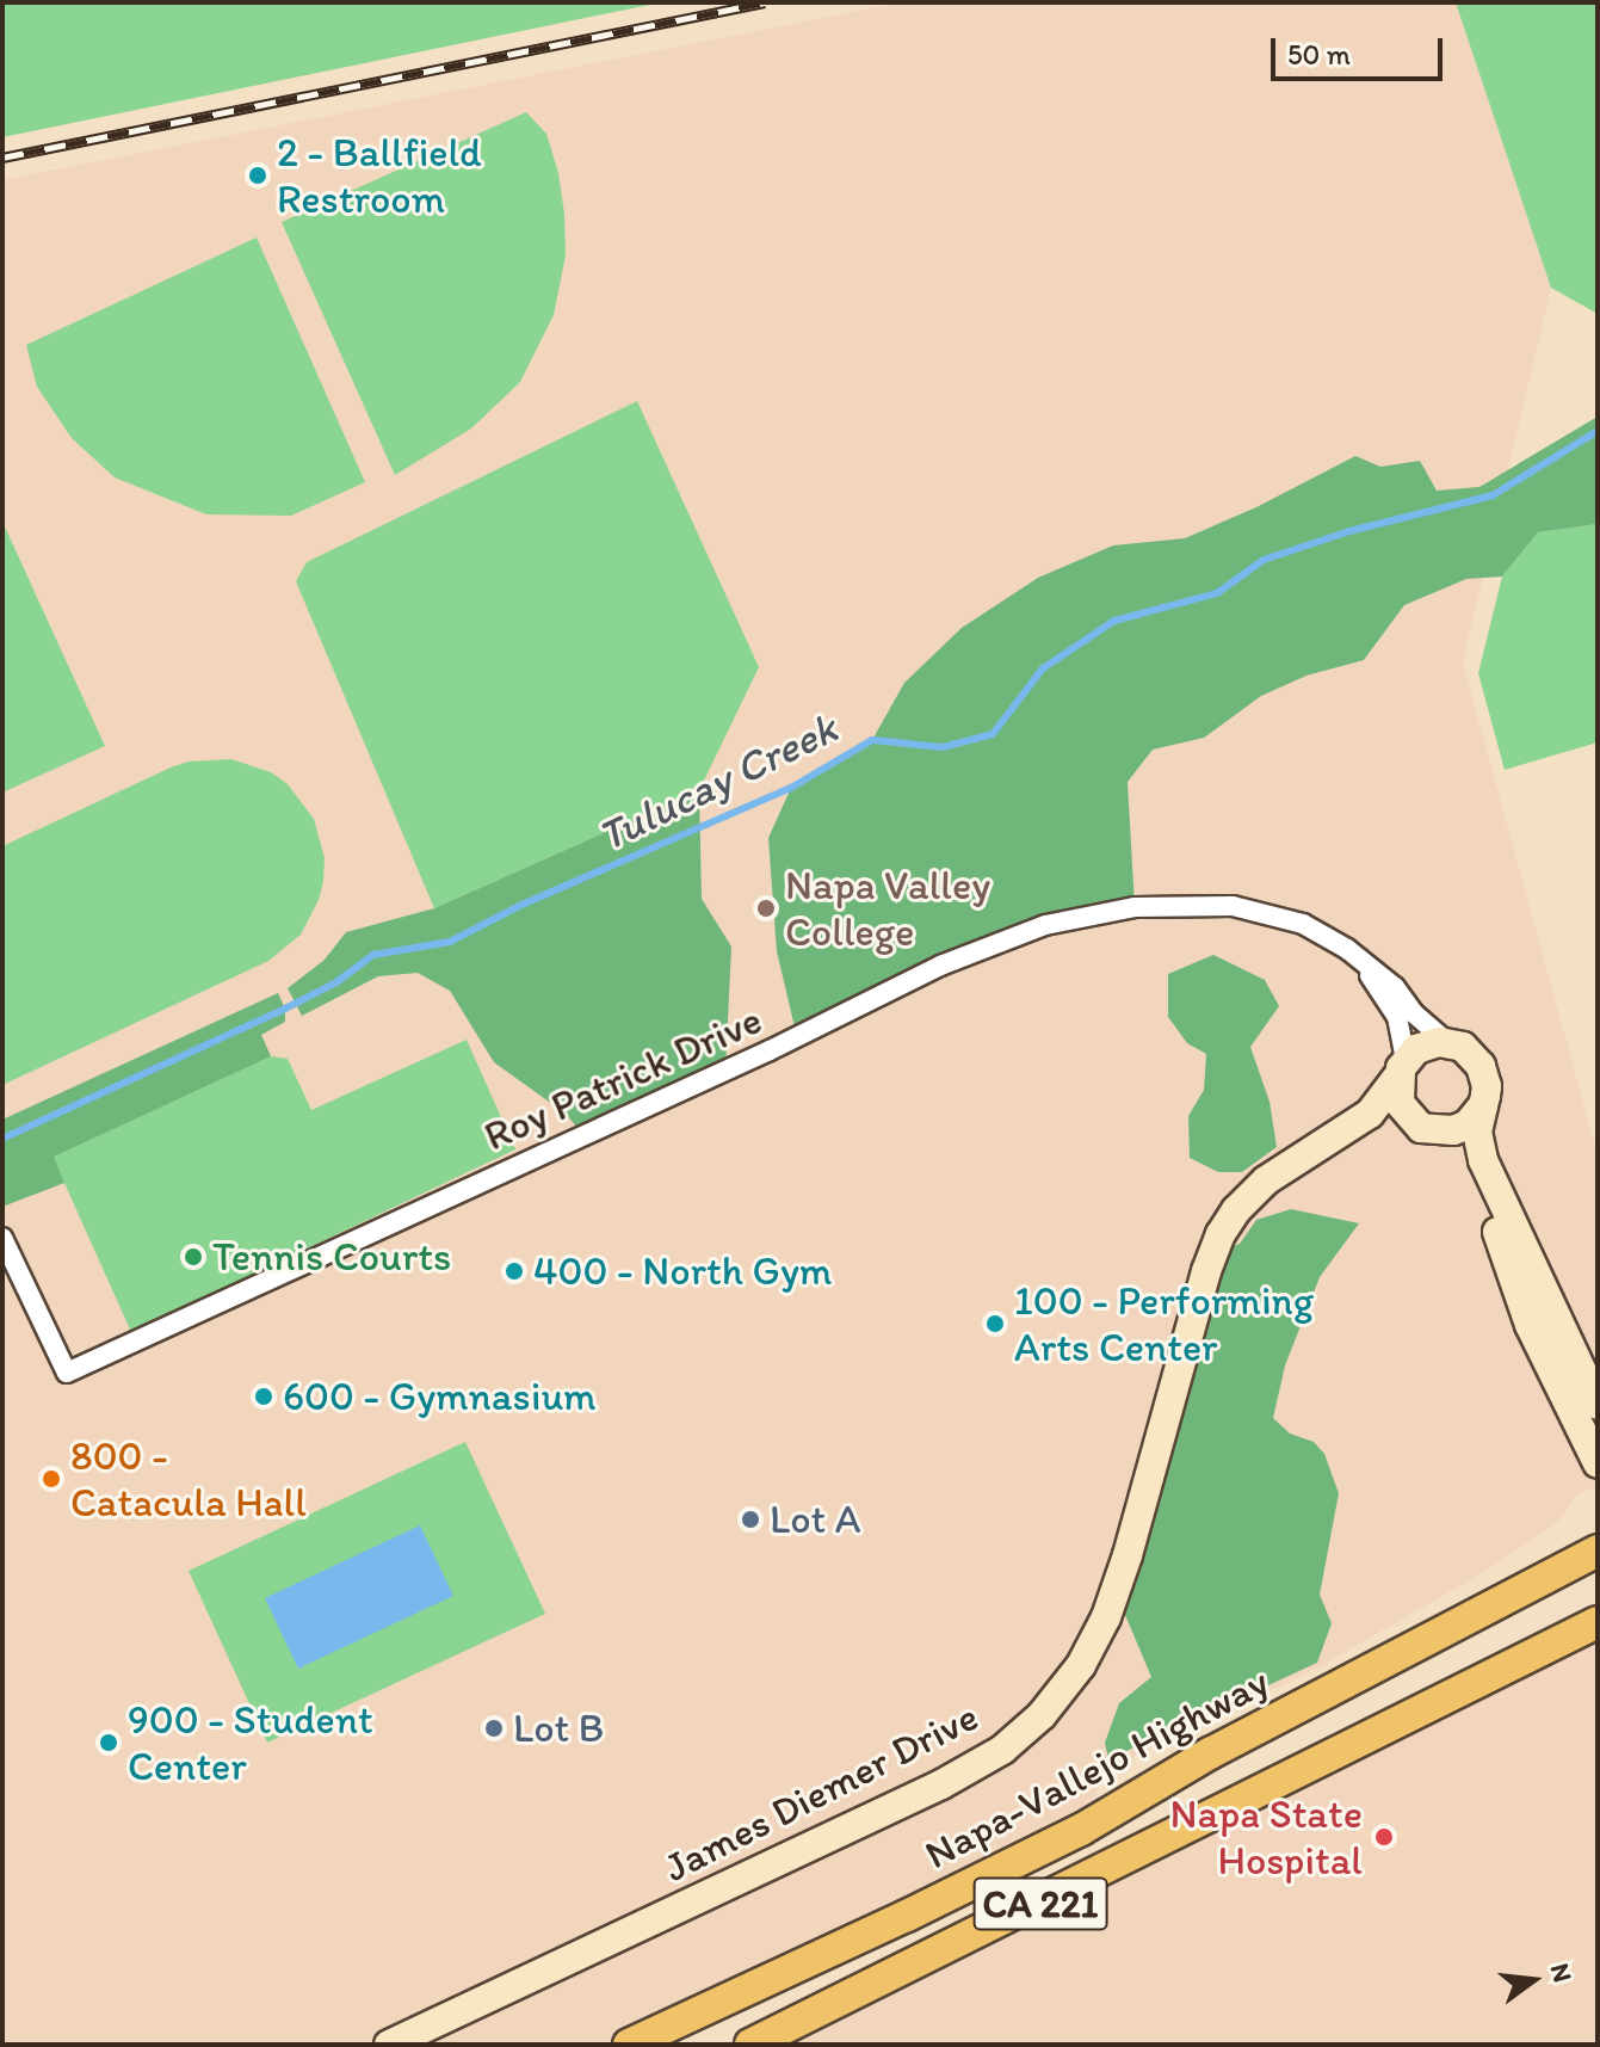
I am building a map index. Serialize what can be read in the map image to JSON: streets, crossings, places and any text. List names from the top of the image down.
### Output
{
  "streets": {
    "main road": ["Napa-Vallejo Highway", "CA 221"],
    "street": ["Roy Patrick Drive", "James Diemer Drive"]
  },
  "crossings": [
    ["Roy Patrick Drive", "James Diemer Drive"]
  ],
  "water": ["Tulucay Creek"],
  "places": [
    "2 - Ballfield Restroom",
    "Napa Valley College",
    "Tennis Courts",
    "400 - North Gym",
    "100 - Performing Arts Center",
    "600 - Gymnasium",
    "800 - Catacula Hall",
    "Lot A",
    "Lot B",
    "900 - Student Center",
    "Napa State Hospital"
  ],
  "scale_bar": "50 m",
  "north": "right"
}
